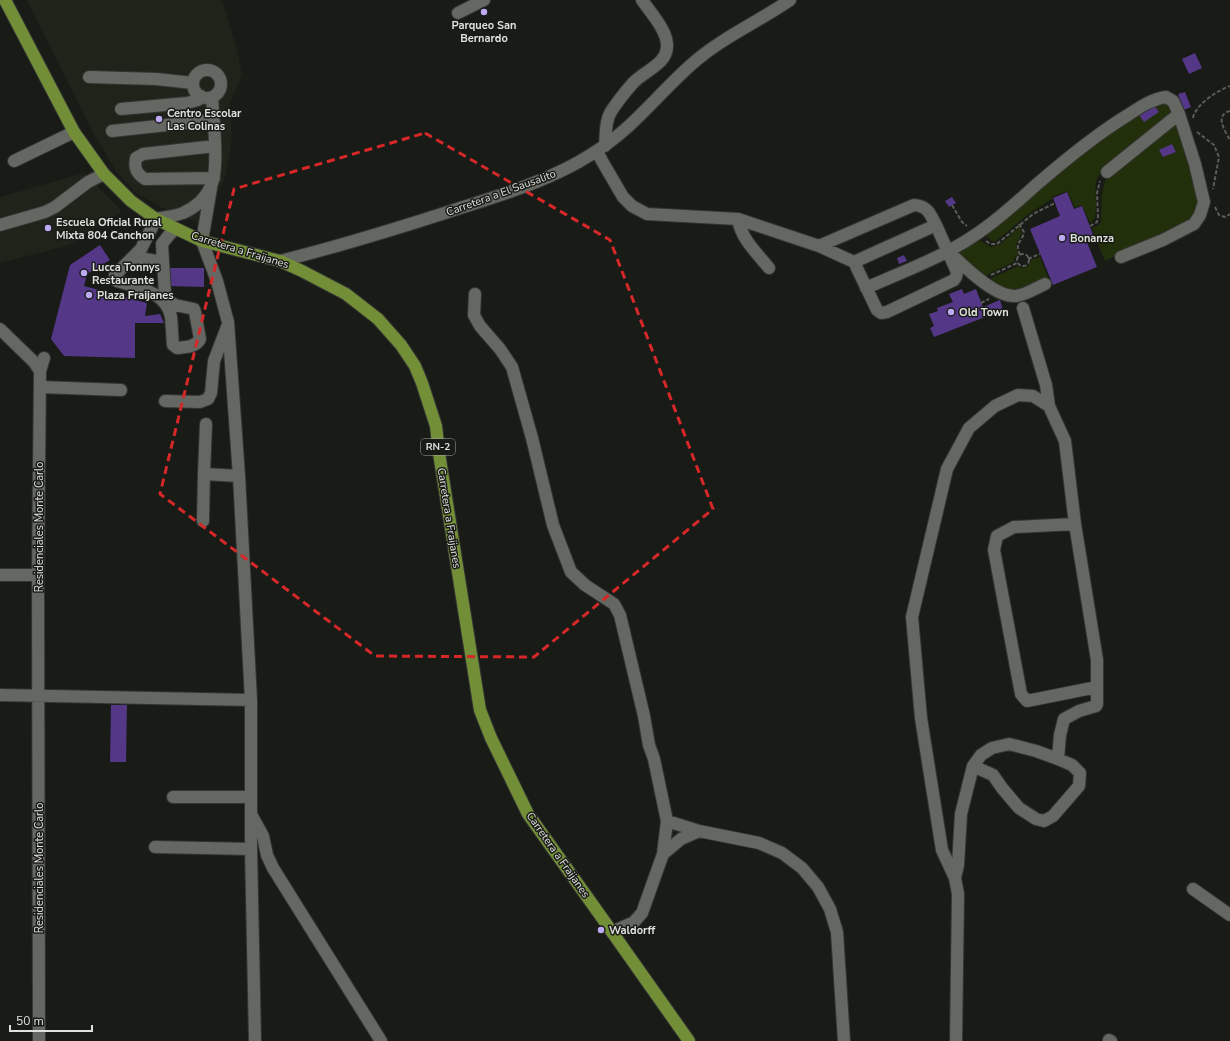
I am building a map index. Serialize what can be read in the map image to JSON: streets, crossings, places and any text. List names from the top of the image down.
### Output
{
  "streets": {
    "main road": ["Carretera a Fraijanes", "RN-2"],
    "street": ["Carretera a El Sausalito", "Residenciales Monte Carlo"]
  },
  "crossings": [
    ["Carretera a El Sausalito", "Carretera a Fraijanes"]
  ],
  "places": [
    "Parqueo San Bernardo",
    "Centro Escolar Las Colinas",
    "Escuela Oficial Rural Mixta 804 Canchon",
    "Bonanza",
    "Lucca Tonnys Restaurante",
    "Plaza Fraijanes",
    "Old Town",
    "Waldorff"
  ],
  "scale_bar": "50 m"
}
